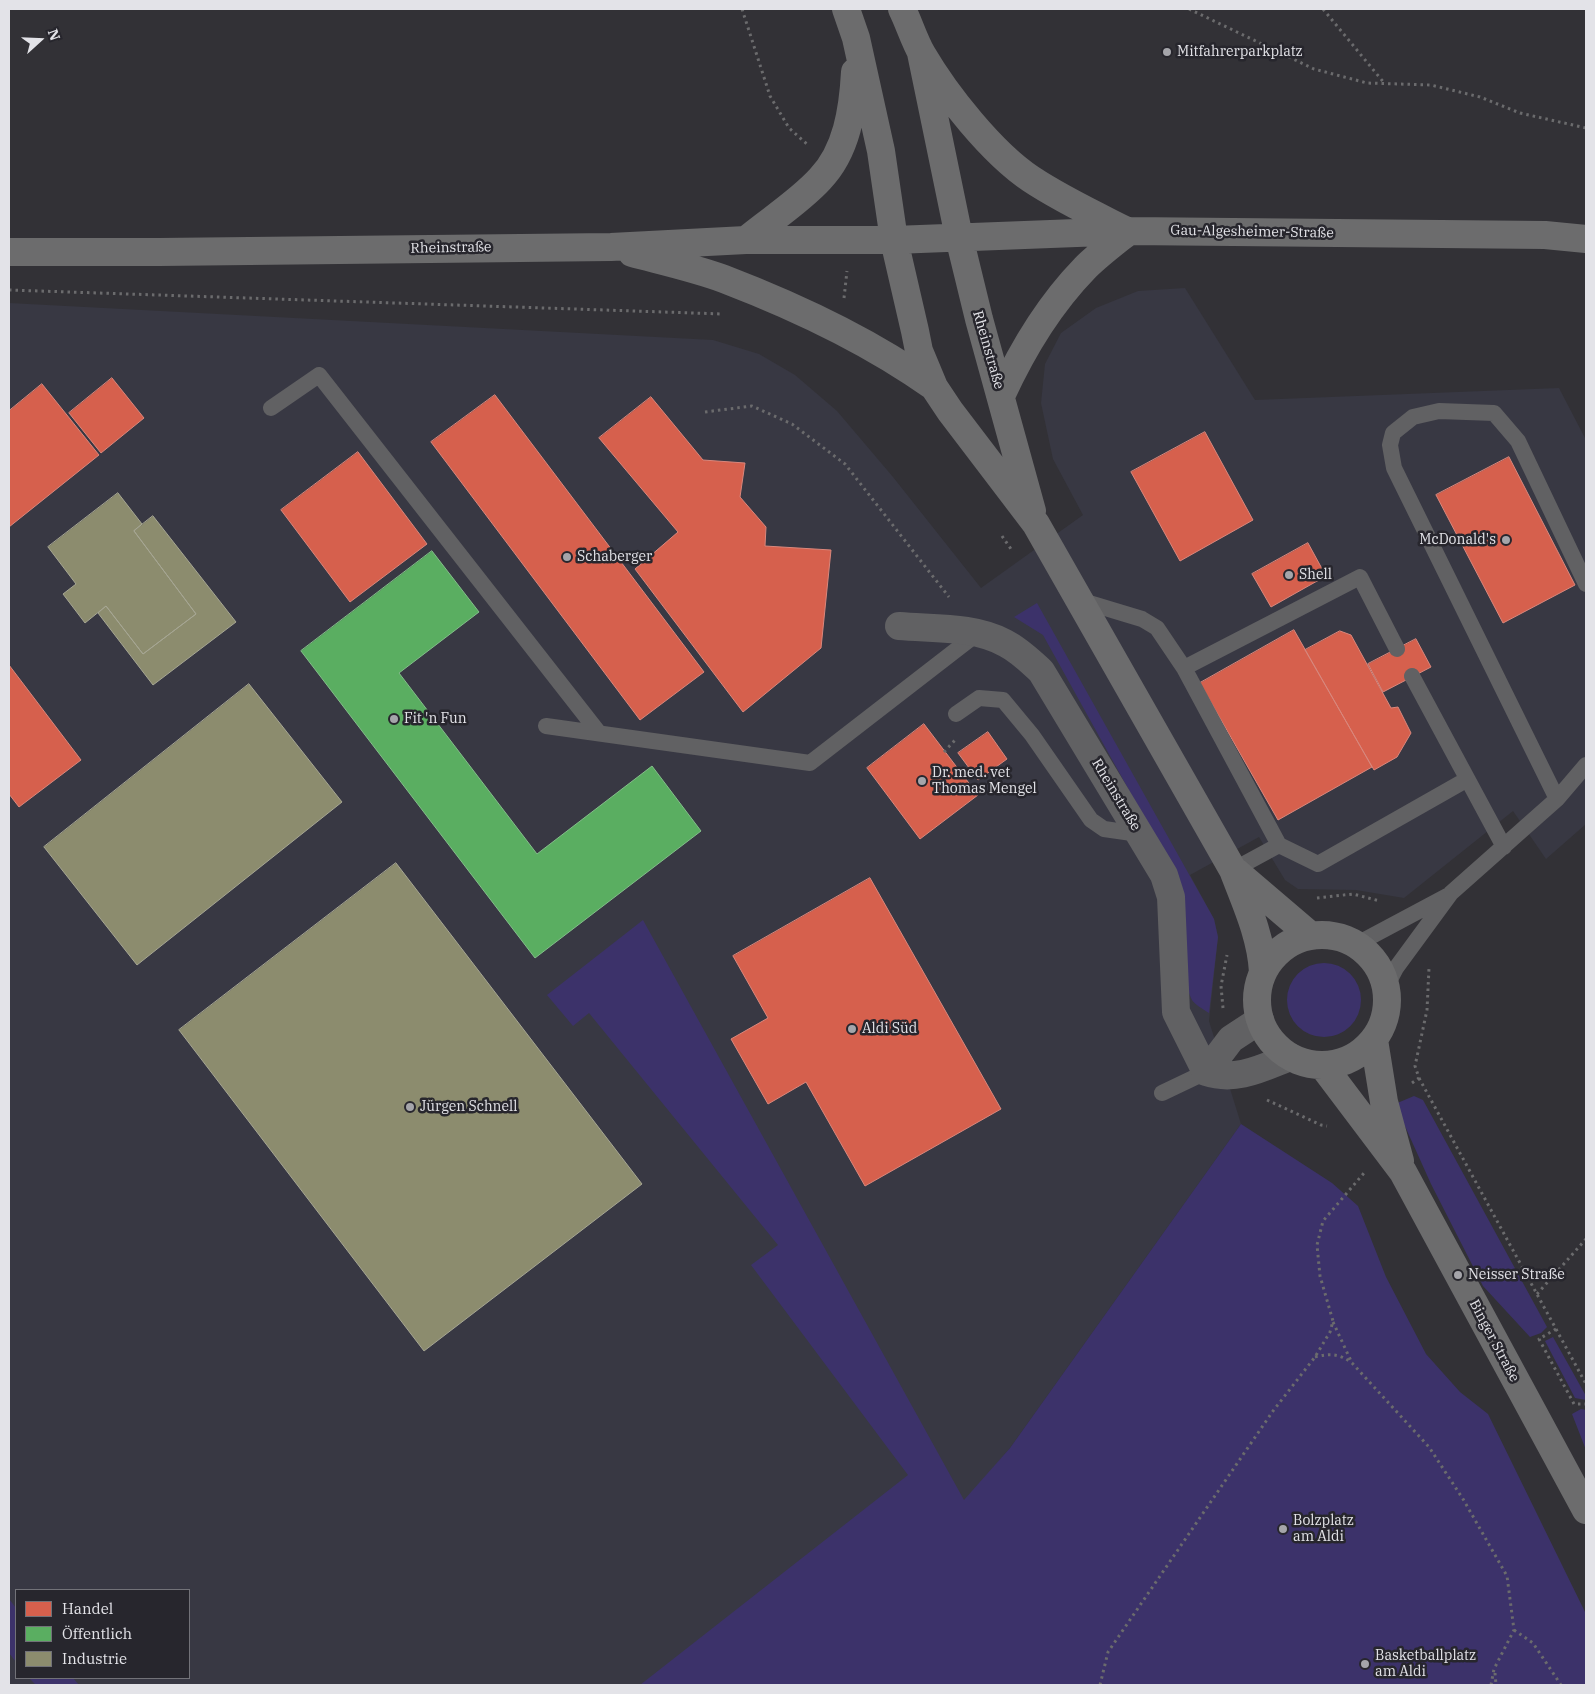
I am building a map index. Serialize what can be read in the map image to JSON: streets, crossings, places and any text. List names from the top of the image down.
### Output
{
  "streets": {
    "main road": ["Gau-Algesheimer-Straße", "Rheinstraße", "Binger Straße"]
  },
  "crossings": [
    ["Gau-Algesheimer-Straße", "Rheinstraße"],
    ["Rheinstraße", "Binger Straße"]
  ],
  "places": [
    "Mitfahrerparkplatz",
    "McDonald's",
    "Schaberger",
    "Shell",
    "Fit 'n Fun",
    "Dr. med. vet Thomas Mengel",
    "Aldi Süd",
    "Jürgen Schnell",
    "Neisser Straße",
    "Bolzplatz am Aldi",
    "Basketballplatz am Aldi"
  ],
  "legend": ["Handel", "Öffentlich", "Industrie"],
  "north": "right"
}
